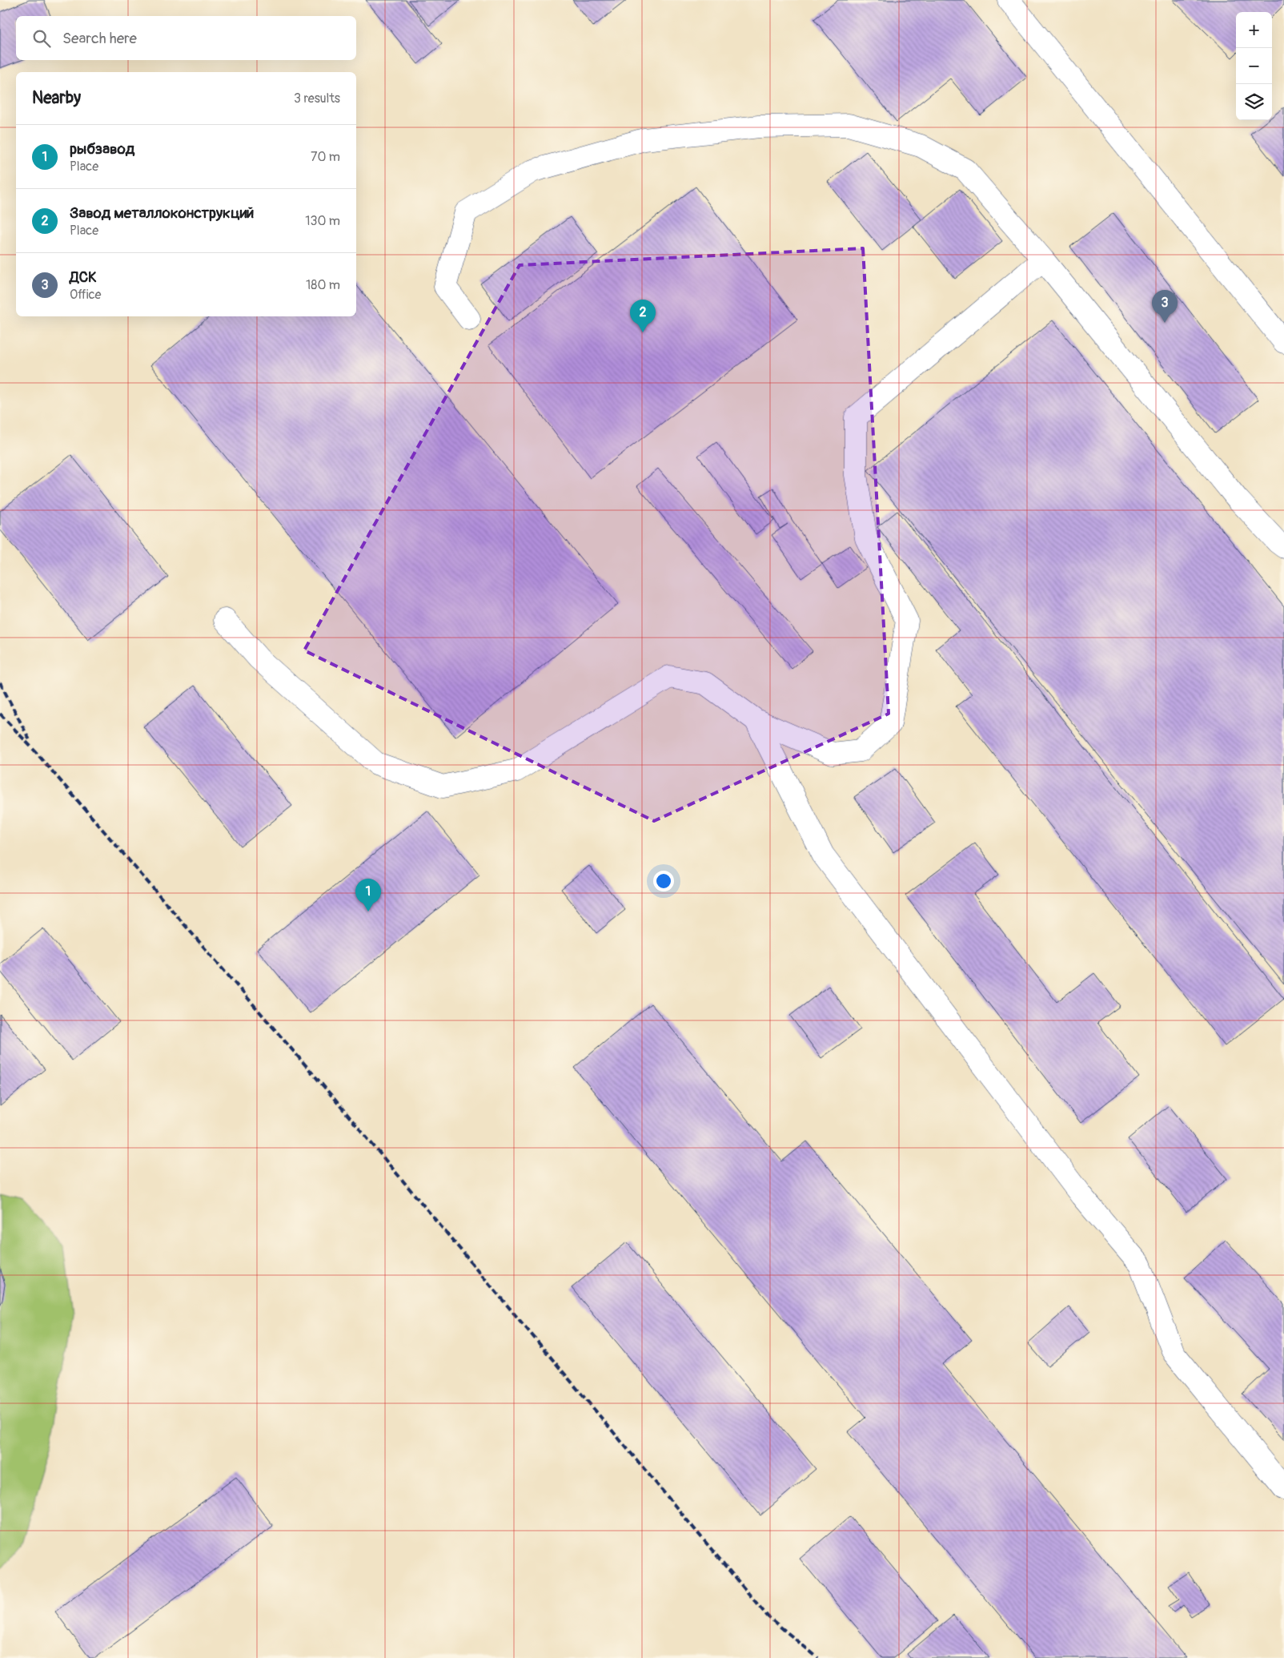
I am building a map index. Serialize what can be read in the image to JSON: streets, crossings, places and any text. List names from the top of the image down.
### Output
{
  "page": {
    "map_buttons": ["+", "−"],
    "search": "Search here",
    "heading": ["Nearby", "3 results"],
    "list": [
      {
        "mark": "1",
        "name": "рыбзавод",
        "note": "Place",
        "value": "70 m"
      },
      {
        "mark": "2",
        "name": "Завод металлоконструкций",
        "note": "Place",
        "value": "130 m"
      },
      {
        "mark": "3",
        "name": "ДСК",
        "note": "Office",
        "value": "180 m"
      }
    ],
    "pins": ["3", "2", "1"]
  }
}
